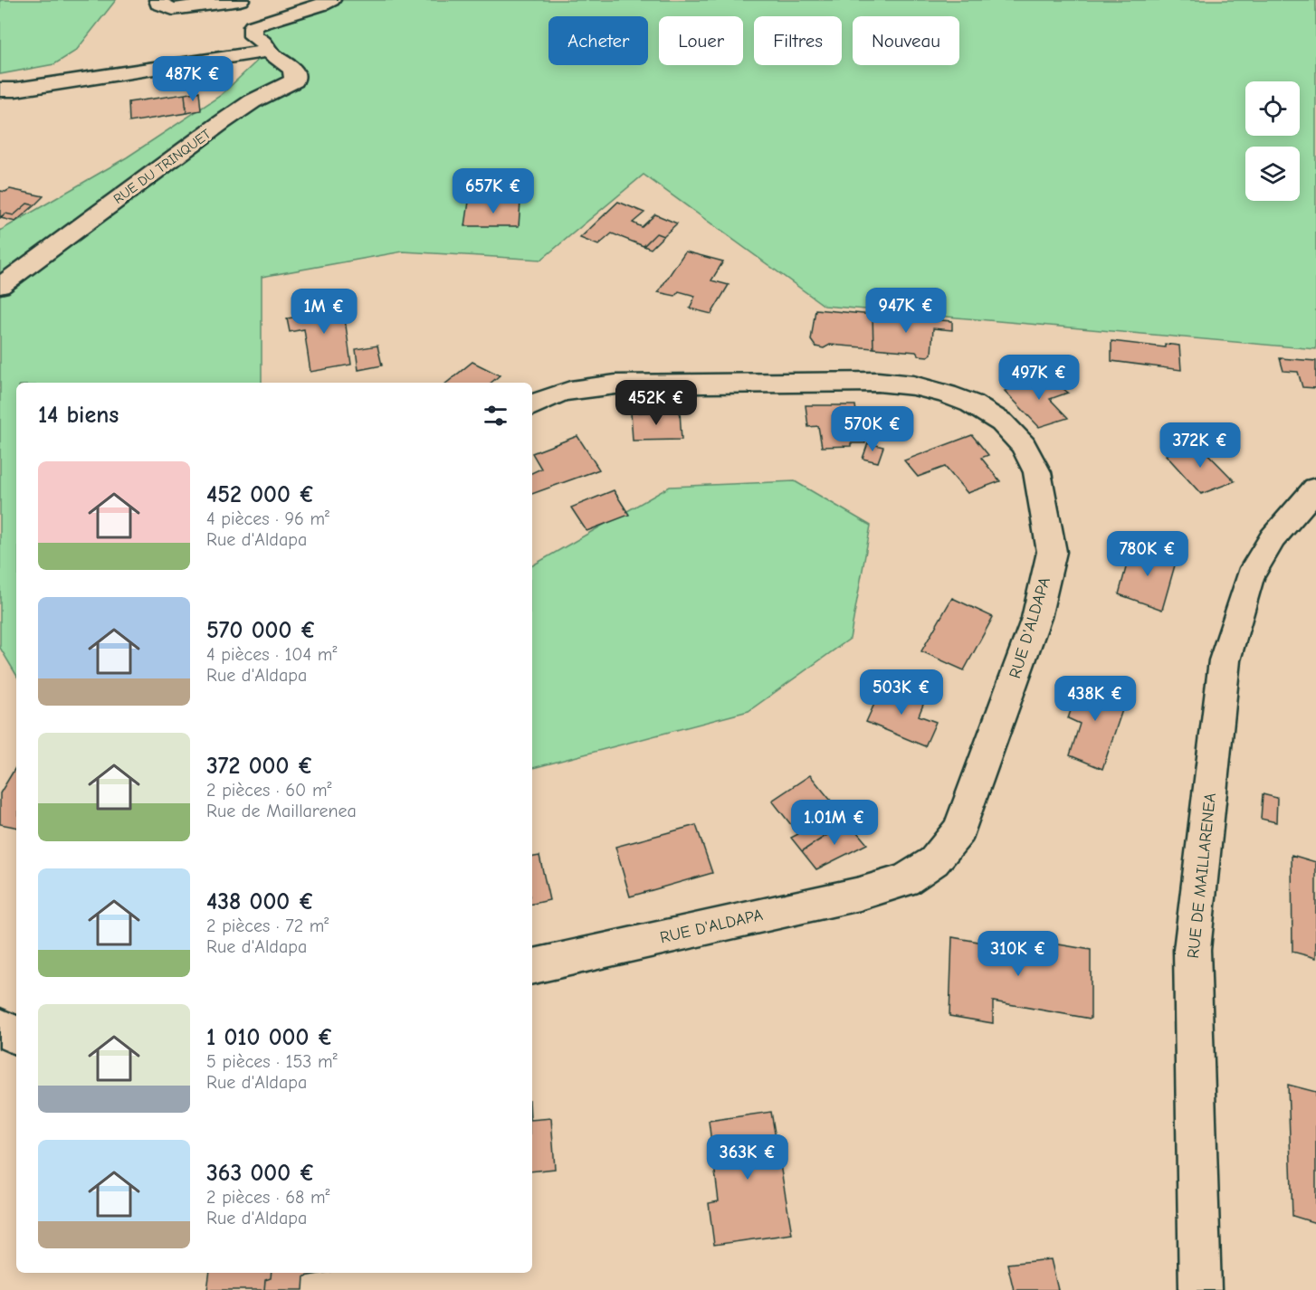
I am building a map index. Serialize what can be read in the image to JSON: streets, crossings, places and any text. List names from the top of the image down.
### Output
{
  "streets": {
    "street": ["RUE DU TRINQUET", "RUE D'ALDAPA", "RUE DE MAILLARENEA"]
  },
  "page": {
    "chip": [
      "Acheter",
      "Louer",
      "Filtres",
      "Nouveau"
    ],
    "price": [
      "487K €",
      "657K €",
      "947K €",
      "1M €",
      "497K €",
      "452K €",
      "570K €",
      "372K €",
      "780K €",
      "503K €",
      "438K €",
      "1.01M €",
      "310K €",
      "363K €"
    ],
    "heading": "14 biens",
    "list": [
      {
        "name": "452 000 €",
        "note": "4 pièces · 96 m² · Rue d'Aldapa"
      },
      {
        "name": "570 000 €",
        "note": "4 pièces · 104 m² · Rue d'Aldapa"
      },
      {
        "name": "372 000 €",
        "note": "2 pièces · 60 m² · Rue de Maillarenea"
      },
      {
        "name": "438 000 €",
        "note": "2 pièces · 72 m² · Rue d'Aldapa"
      },
      {
        "name": "1 010 000 €",
        "note": "5 pièces · 153 m² · Rue d'Aldapa"
      },
      {
        "name": "363 000 €",
        "note": "2 pièces · 68 m² · Rue d'Aldapa"
      }
    ]
  }
}
